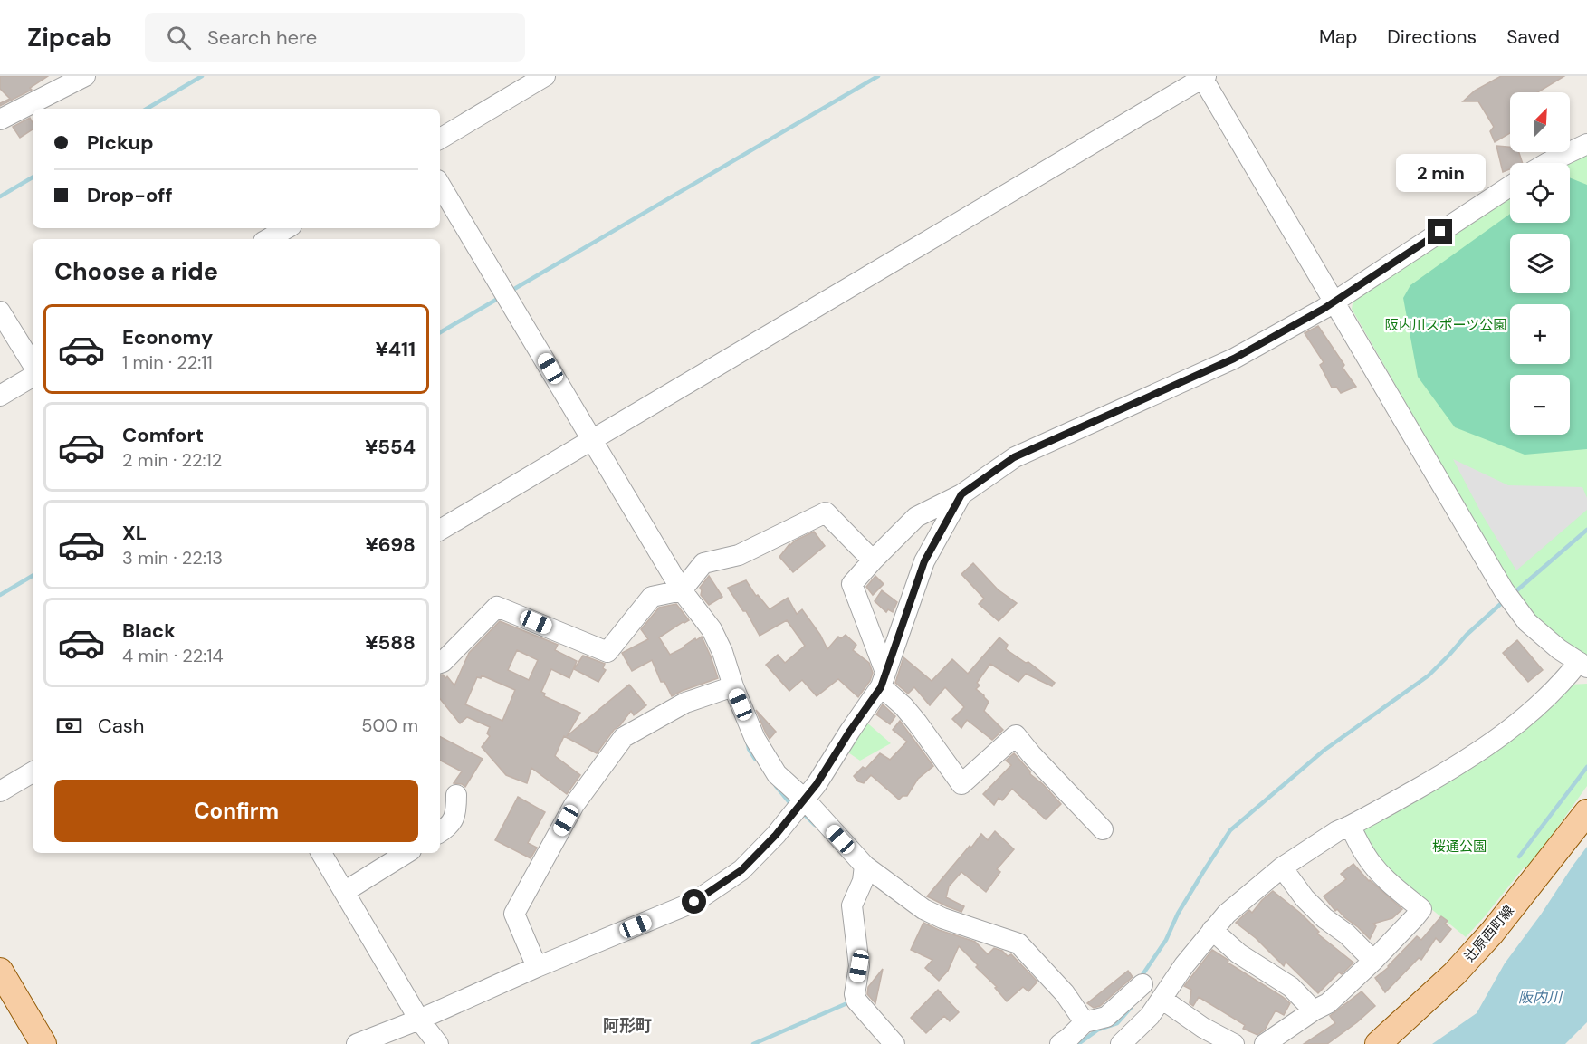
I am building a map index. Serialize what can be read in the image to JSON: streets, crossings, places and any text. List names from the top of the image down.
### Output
{
  "streets": {
    "main road": ["辻原西町線"]
  },
  "districts": ["阿形町"],
  "water": ["阪内川"],
  "parks": ["阪内川スポーツ公園", "桜通公園"],
  "north": "top right",
  "page": {
    "header": "Zipcab",
    "search": "Search here",
    "nav": ["Map", "Directions", "Saved"],
    "map_buttons": ["+", "−"],
    "banner": ["Pickup", "Drop-off"],
    "bubble": "2 min",
    "heading": "Choose a ride",
    "list": [
      {
        "name": "Economy",
        "note": "1 min · 22:11",
        "value": "¥411"
      },
      {
        "name": "Comfort",
        "note": "2 min · 22:12",
        "value": "¥554"
      },
      {
        "name": "XL",
        "note": "3 min · 22:13",
        "value": "¥698"
      },
      {
        "name": "Black",
        "note": "4 min · 22:14",
        "value": "¥588"
      }
    ],
    "pay": ["Cash", "500 m"],
    "buttons": "Confirm"
  }
}
